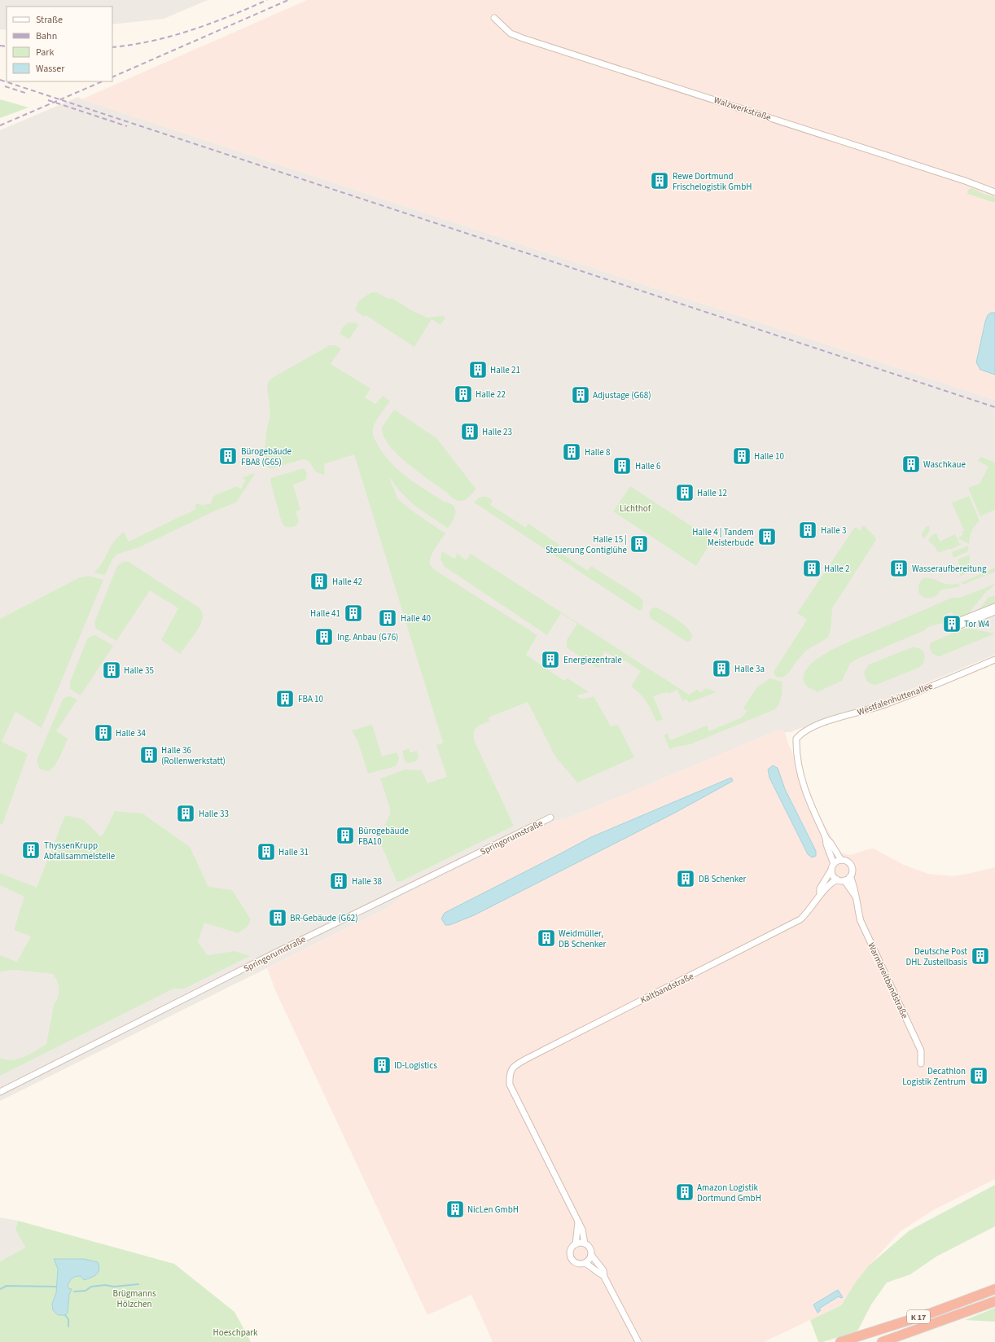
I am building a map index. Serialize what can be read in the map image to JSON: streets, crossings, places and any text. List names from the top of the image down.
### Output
{
  "streets": {
    "highway": ["K 17"],
    "street": [
      "Walzwerkstraße",
      "Westfalenhüttenallee",
      "Springorumstraße",
      "Warmbreitbandstraße",
      "Kaltbandstraße"
    ]
  },
  "crossings": [
    ["Warmbreitbandstraße", "Kaltbandstraße"]
  ],
  "parks": ["Lichthof", "Brügmanns Hölzchen", "Hoeschpark"],
  "places": {
    "building": [
      "Rewe Dortmund Frischelogistik GmbH",
      "Halle 21",
      "Halle 22",
      "Adjustage (G68)",
      "Halle 23",
      "Halle 8",
      "Bürogebäude FBA8 (G65)",
      "Halle 10",
      "Waschkaue",
      "Halle 6",
      "Halle 12",
      "Halle 3",
      "Halle 4 | Tandem Meisterbude",
      "Halle 15 | Steuerung Contiglühe",
      "Halle 2",
      "Wasseraufbereitung",
      "Halle 42",
      "Halle 41",
      "Halle 40",
      "Tor W4",
      "Ing. Anbau (G76)",
      "Energiezentrale",
      "Halle 3a",
      "Halle 35",
      "FBA 10",
      "Halle 34",
      "Halle 36 (Rollenwerkstatt)",
      "Halle 33",
      "Bürogebäude FBA10",
      "ThyssenKrupp Abfallsammelstelle",
      "Halle 31",
      "DB Schenker",
      "Halle 38",
      "BR-Gebäude (G62)",
      "Weidmüller, DB Schenker",
      "Deutsche Post DHL Zustellbasis",
      "ID-Logistics",
      "Decathlon Logistik Zentrum",
      "Amazon Logistik Dortmund GmbH",
      "NicLen GmbH"
    ]
  },
  "legend": [
    "Straße",
    "Bahn",
    "Park",
    "Wasser"
  ]
}
